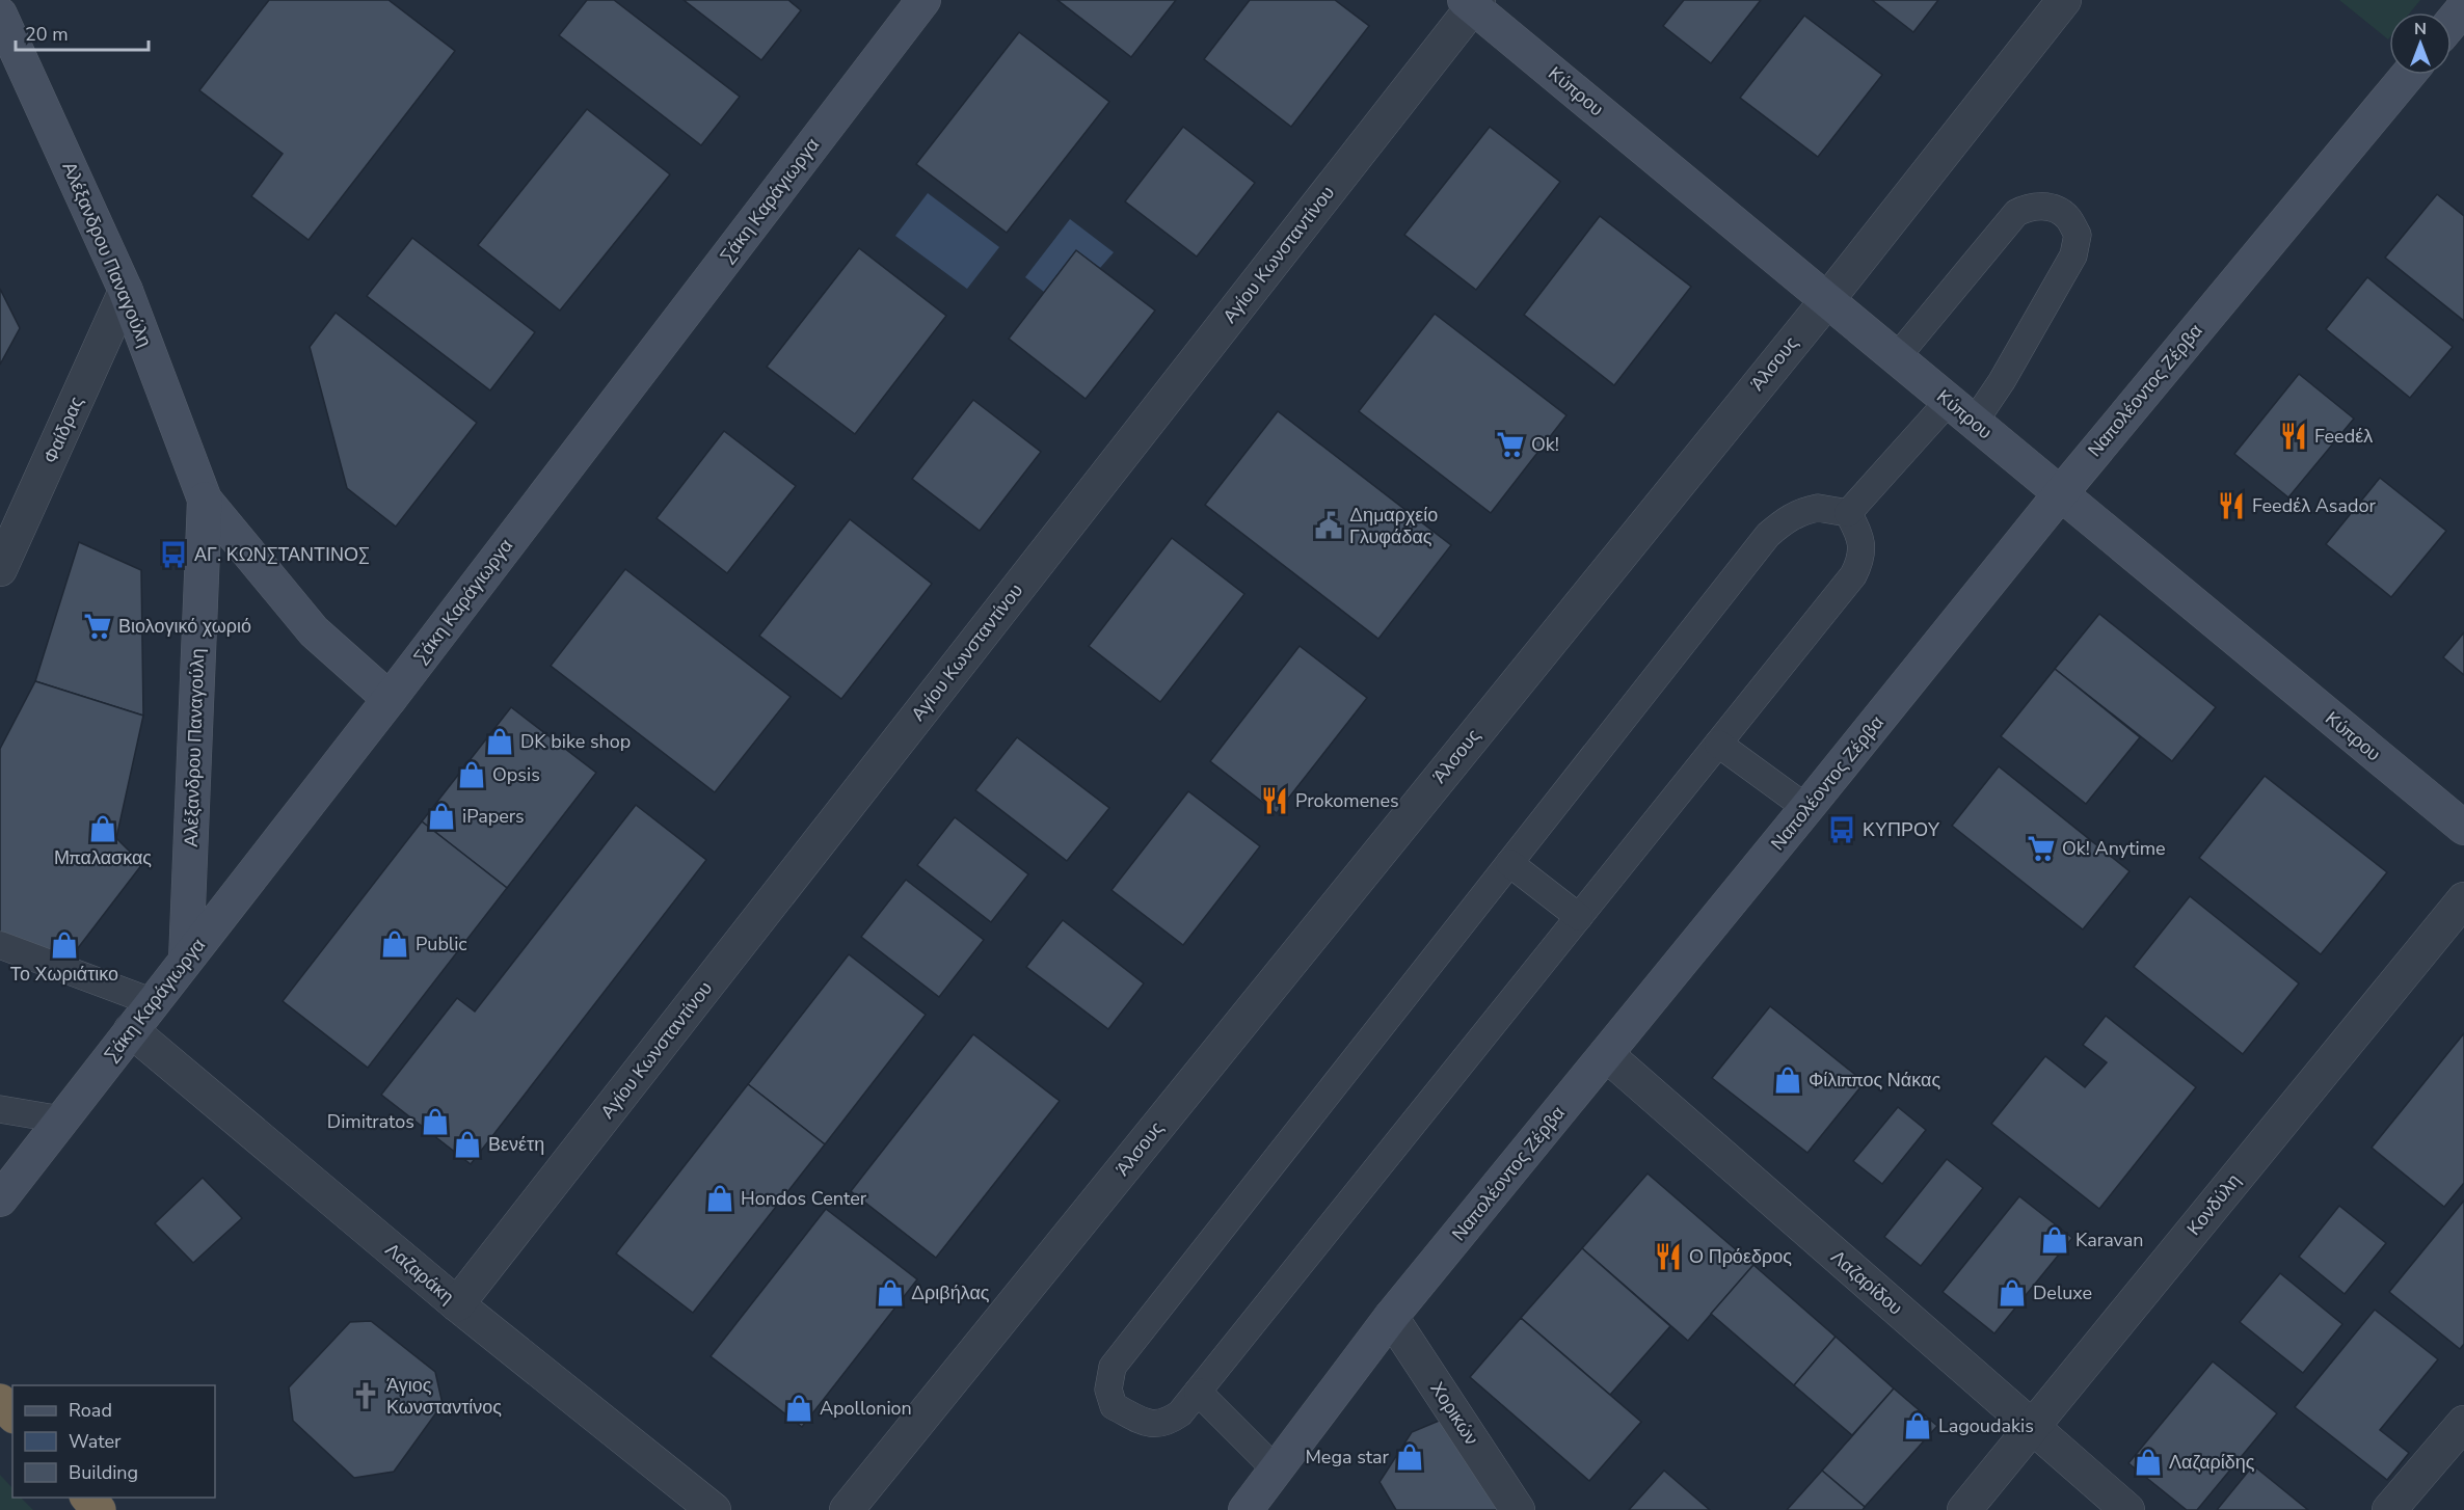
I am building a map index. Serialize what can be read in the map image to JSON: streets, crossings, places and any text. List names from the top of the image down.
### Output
{
  "streets": {
    "street": [
      "Κύπρου",
      "Σάκη Καράγιωργα",
      "Αλέξανδρου Παναγούλη",
      "Αγίου Κωνσταντίνου",
      "Άλσους",
      "Ναπολέοντος Ζέρβα",
      "Φαίδρας",
      "Κονδύλη",
      "Λαζαράκη",
      "Λαζαρίδου",
      "Χορικών"
    ]
  },
  "crossings": [
    ["Κύπρου", "Αγίου Κωνσταντίνου"],
    ["Κύπρου", "Άλσους"],
    ["Κύπρου", "Ναπολέοντος Ζέρβα"],
    ["Σάκη Καράγιωργα", "Αλέξανδρου Παναγούλη"],
    ["Σάκη Καράγιωργα", "Λαζαράκη"],
    ["Αλέξανδρου Παναγούλη", "Φαίδρας"],
    ["Αγίου Κωνσταντίνου", "Λαζαράκη"],
    ["Ναπολέοντος Ζέρβα", "Λαζαρίδου"],
    ["Ναπολέοντος Ζέρβα", "Χορικών"],
    ["Κονδύλη", "Λαζαρίδου"]
  ],
  "places": {
    "restaurant": [
      "Feedέλ",
      "Feedέλ Asador",
      "Prokomenes",
      "Ο Πρόεδρος"
    ],
    "supermarket": ["Ok!", "Βιολογικό χωριό", "Ok! Anytime"],
    "public building": ["Δημαρχείο Γλυφάδας"],
    "bus stop": ["ΑΓ. ΚΩΝΣΤΑΝΤΙΝΟΣ", "ΚΥΠΡΟΥ"],
    "shop": [
      "DK bike shop",
      "Opsis",
      "iPapers",
      "Μπαλασκας",
      "Public",
      "Το Χωριάτικο",
      "Φίλιππος Νάκας",
      "Dimitratos",
      "Βενέτη",
      "Hondos Center",
      "Karavan",
      "Δριβήλας",
      "Deluxe",
      "Apollonion",
      "Lagoudakis",
      "Mega star",
      "Λαζαρίδης"
    ],
    "church": ["Άγιος Κωνσταντίνος"]
  },
  "legend": ["Road", "Water", "Building"],
  "scale_bar": "20 m",
  "north": "top"
}
